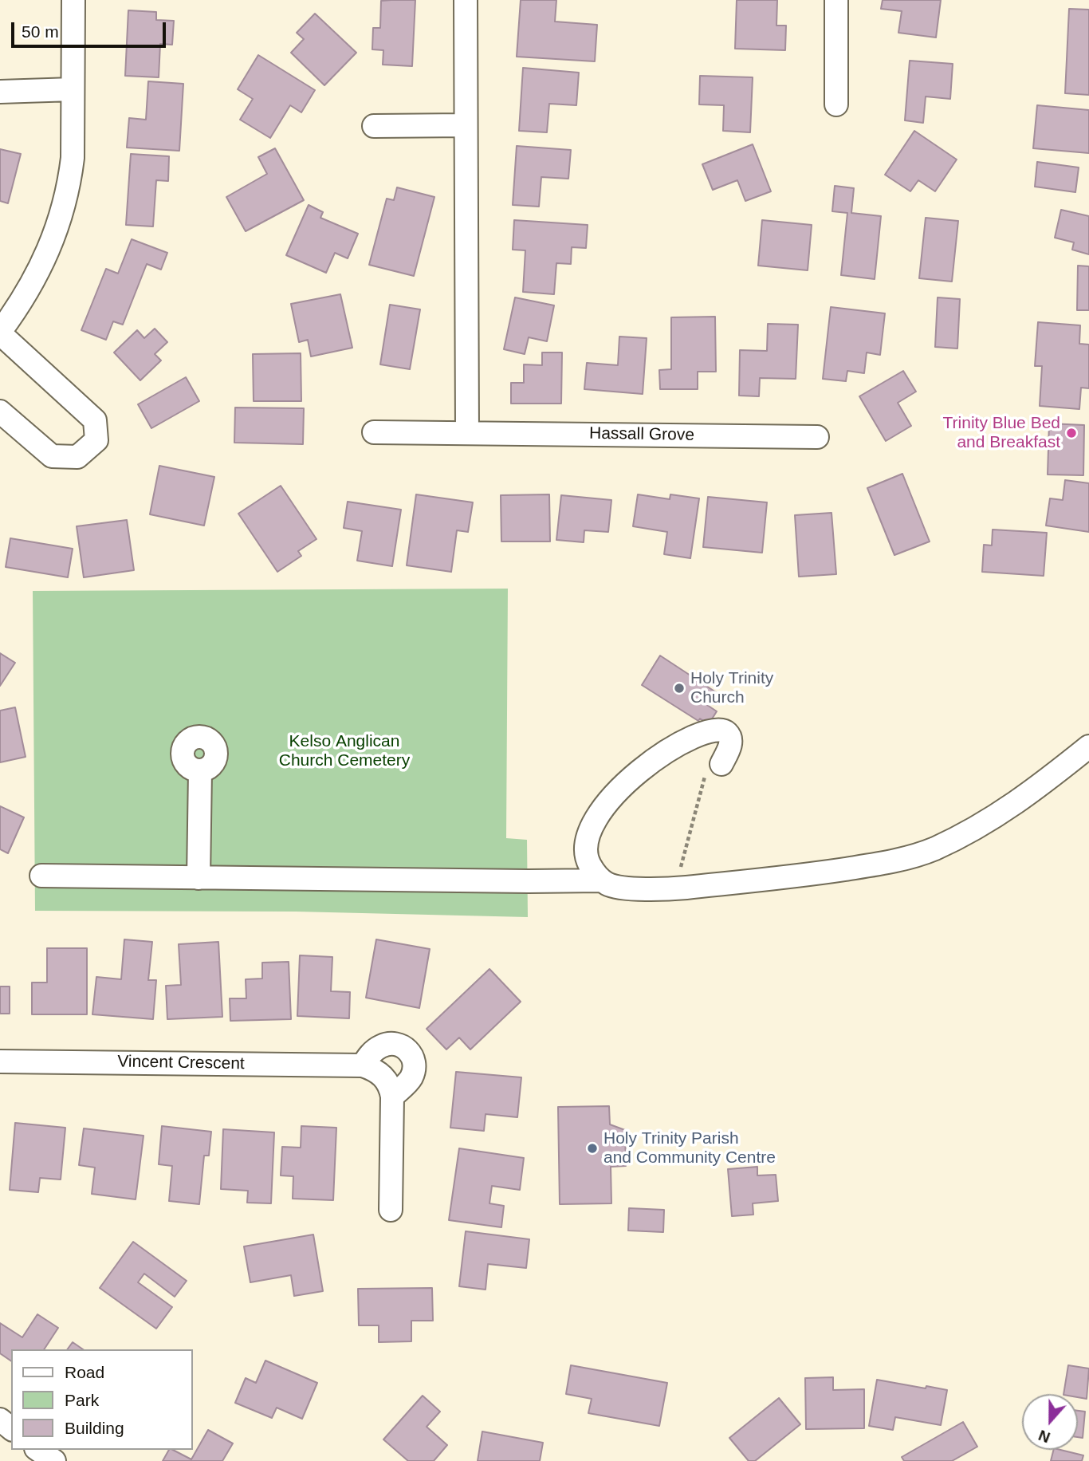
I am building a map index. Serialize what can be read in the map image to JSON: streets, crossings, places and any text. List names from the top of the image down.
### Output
{
  "streets": {
    "street": ["Hassall Grove", "Vincent Crescent"]
  },
  "parks": ["Kelso Anglican Church Cemetery"],
  "places": ["Trinity Blue Bed and Breakfast", "Holy Trinity Church", "Holy Trinity Parish and Community Centre"],
  "legend": ["Road", "Park", "Building"],
  "scale_bar": "50 m",
  "north": "bottom"
}
